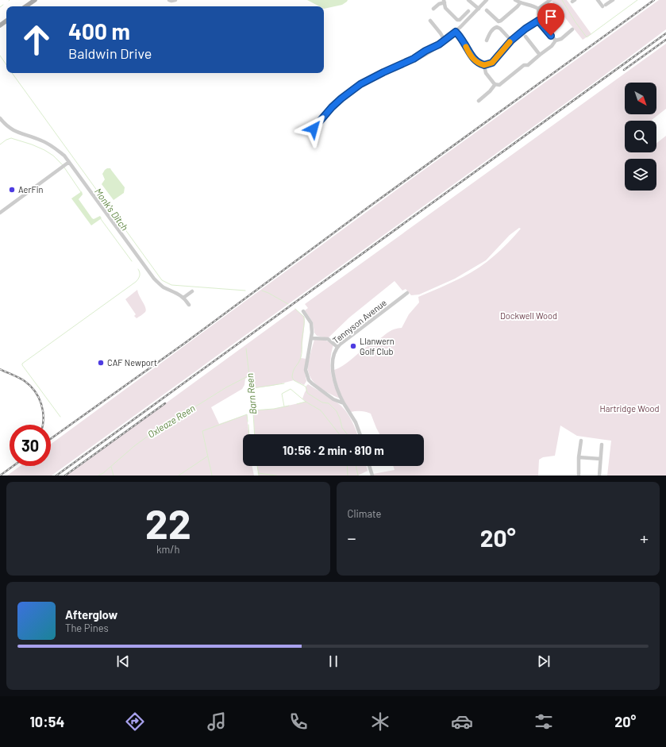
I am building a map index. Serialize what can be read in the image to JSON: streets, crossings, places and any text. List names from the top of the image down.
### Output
{
  "streets": {
    "street": ["Tennyson Avenue"]
  },
  "water": ["Monk's Ditch", "Barn Reen", "Oxleaze Reen"],
  "parks": ["Dockwell Wood", "Hartridge Wood"],
  "places": ["AerFin", "Llanwern Golf Club", "CAF Newport"],
  "north": "bottom right",
  "page": {
    "turn": ["400 m", "Baldwin Drive"],
    "limit": "30",
    "trip": "10:56 · 2 min · 810 m",
    "tile": [
      ["22", "km/h"],
      "Climate"
    ],
    "heat": ["−", "20°", "+"],
    "song": ["Afterglow", "The Pines"],
    "tabs": ["10:54", "20°"]
  }
}
